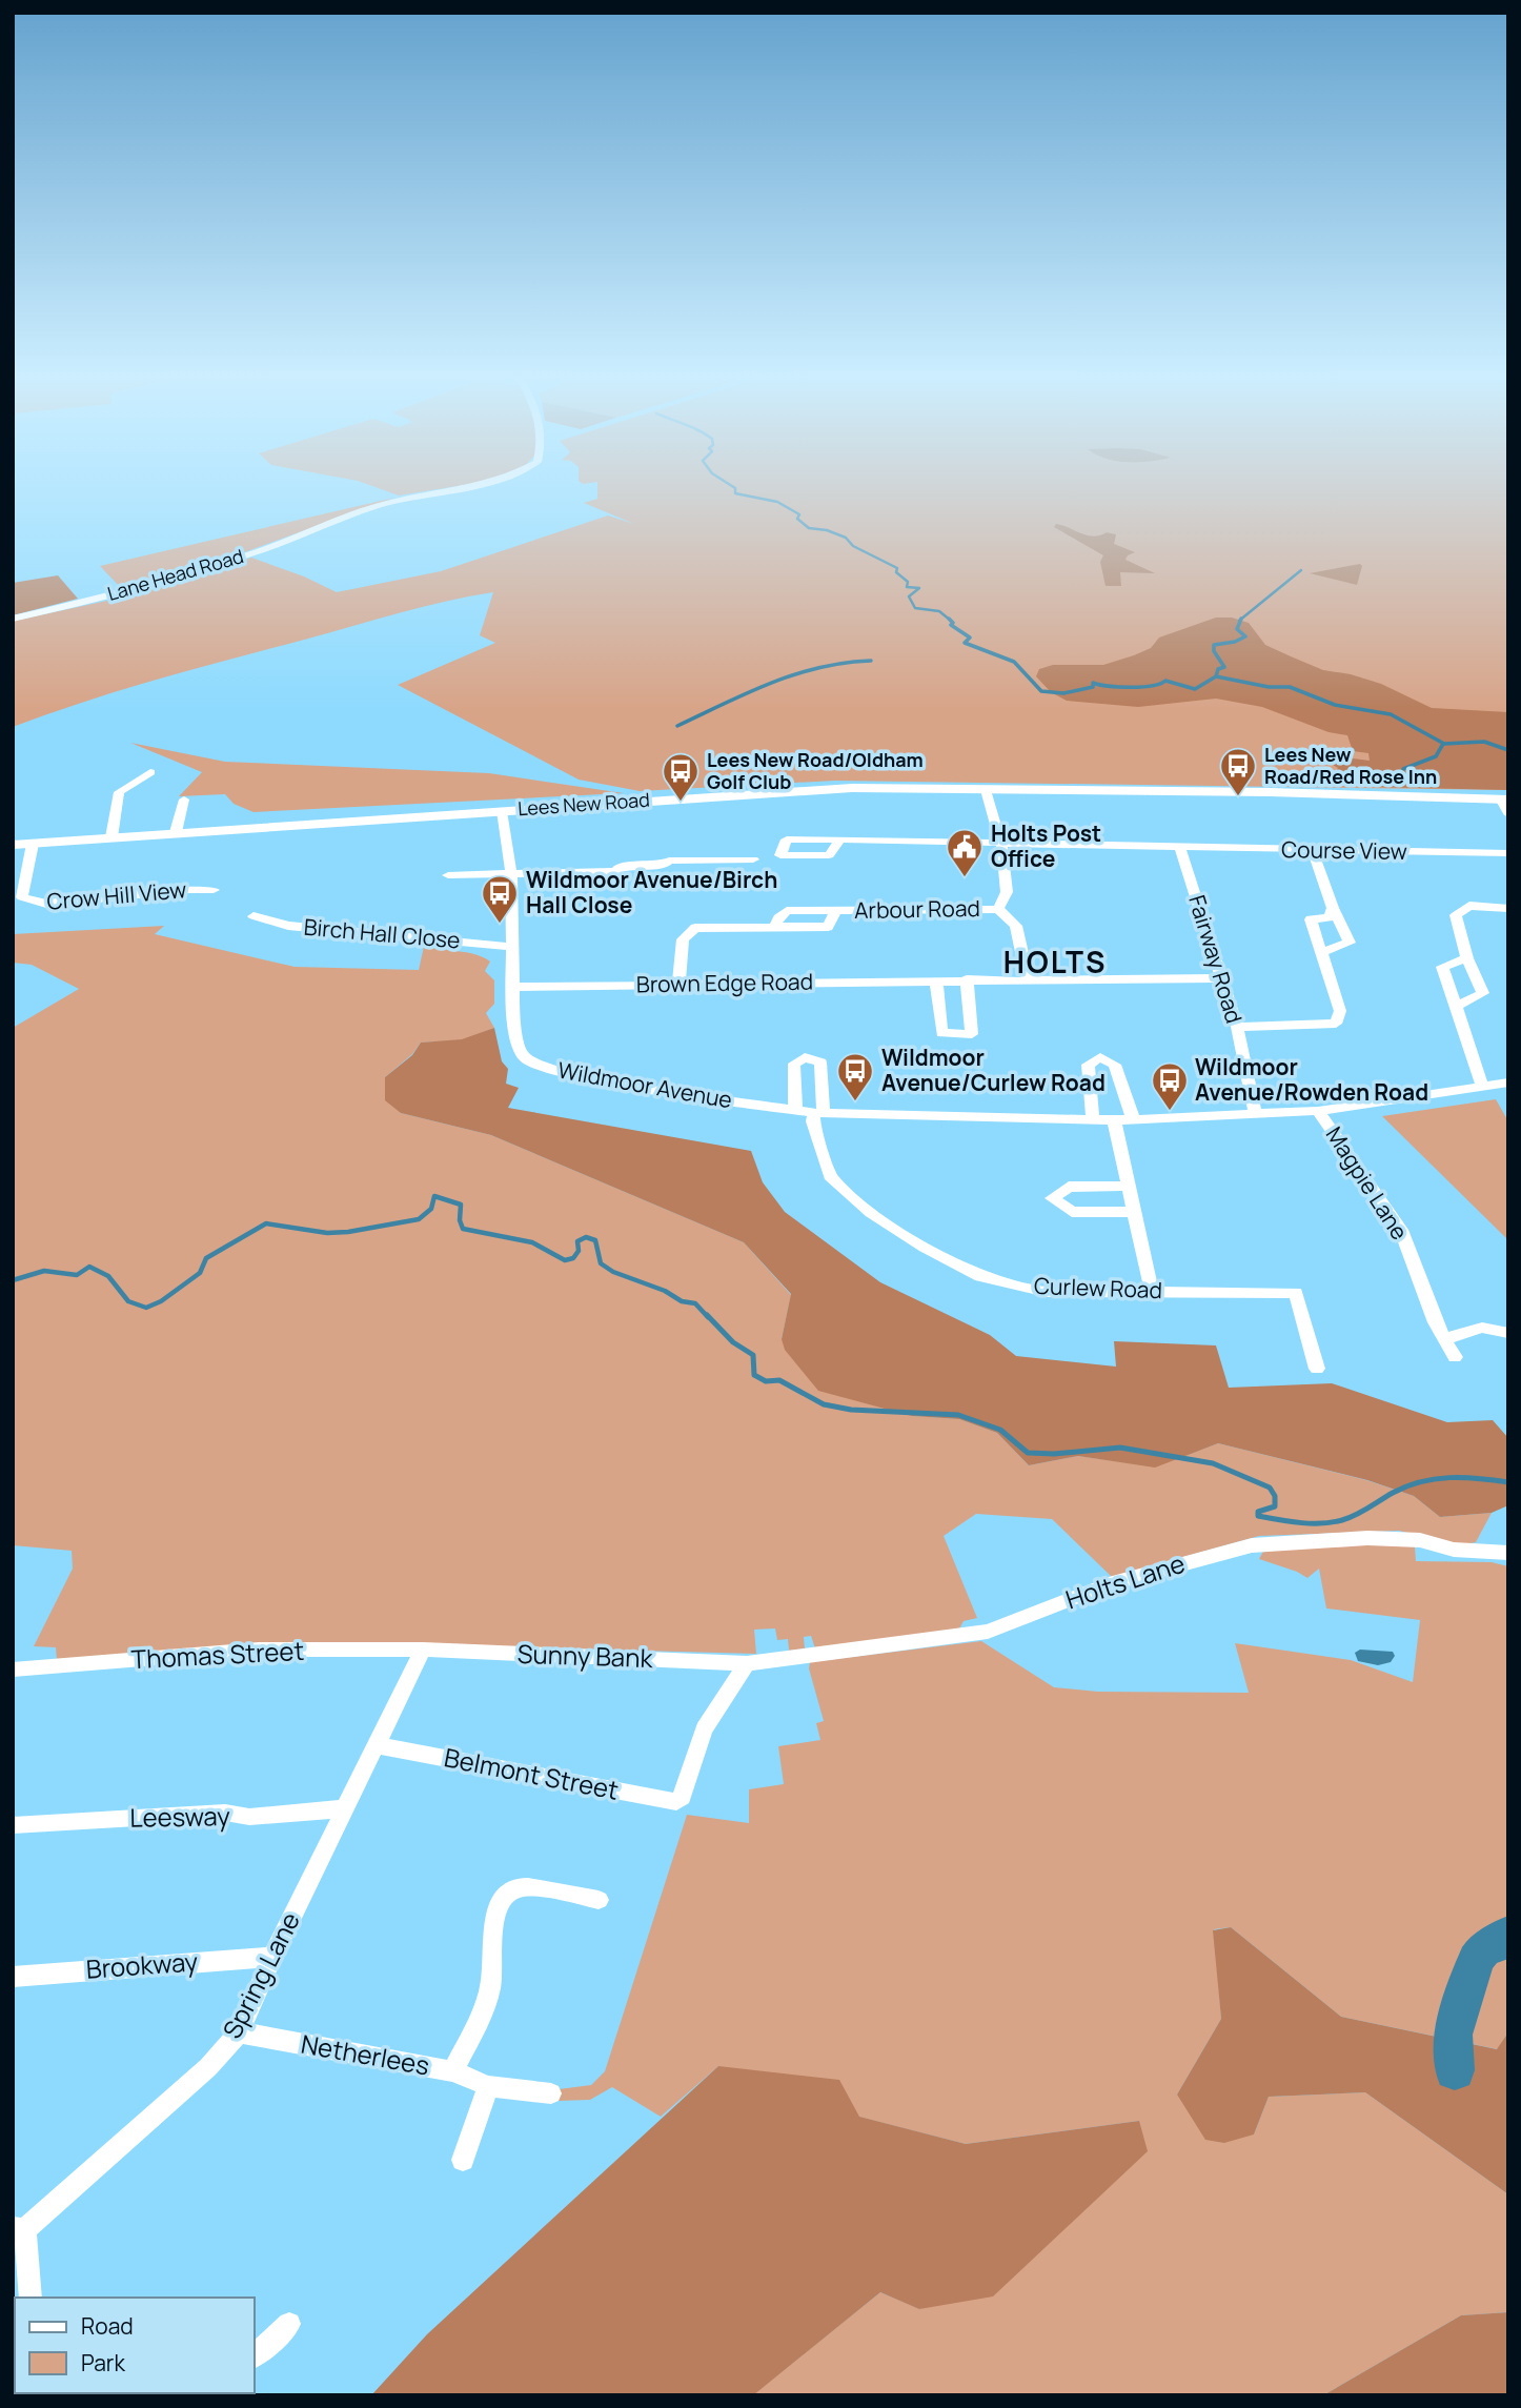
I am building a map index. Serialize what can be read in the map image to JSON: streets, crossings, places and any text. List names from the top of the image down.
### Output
{
  "streets": {
    "street": [
      "Lane Head Road",
      "Lees New Road",
      "Course View",
      "Crow Hill View",
      "Arbour Road",
      "Birch Hall Close",
      "Fairway Road",
      "Brown Edge Road",
      "Wildmoor Avenue",
      "Magpie Lane",
      "Curlew Road",
      "Holts Lane",
      "Thomas Street",
      "Sunny Bank",
      "Belmont Street",
      "Leesway",
      "Brookway",
      "Spring Lane",
      "Netherlees"
    ]
  },
  "crossings": [
    ["Lees New Road", "Crow Hill View"],
    ["Lees New Road", "Wildmoor Avenue"],
    ["Course View", "Fairway Road"],
    ["Arbour Road", "Brown Edge Road"],
    ["Birch Hall Close", "Wildmoor Avenue"],
    ["Fairway Road", "Brown Edge Road"],
    ["Fairway Road", "Wildmoor Avenue"],
    ["Brown Edge Road", "Wildmoor Avenue"],
    ["Wildmoor Avenue", "Magpie Lane"],
    ["Wildmoor Avenue", "Curlew Road"],
    ["Holts Lane", "Sunny Bank"],
    ["Holts Lane", "Belmont Street"],
    ["Thomas Street", "Sunny Bank"],
    ["Thomas Street", "Spring Lane"],
    ["Sunny Bank", "Belmont Street"],
    ["Sunny Bank", "Spring Lane"],
    ["Belmont Street", "Spring Lane"],
    ["Leesway", "Spring Lane"],
    ["Brookway", "Spring Lane"],
    ["Spring Lane", "Netherlees"]
  ],
  "districts": ["HOLTS"],
  "places": {
    "bus stop": [
      "Lees New Road/Red Rose Inn",
      "Lees New Road/Oldham Golf Club",
      "Wildmoor Avenue/Birch Hall Close",
      "Wildmoor Avenue/Curlew Road",
      "Wildmoor Avenue/Rowden Road"
    ],
    "public building": ["Holts Post Office"]
  },
  "legend": ["Road", "Park"]
}
